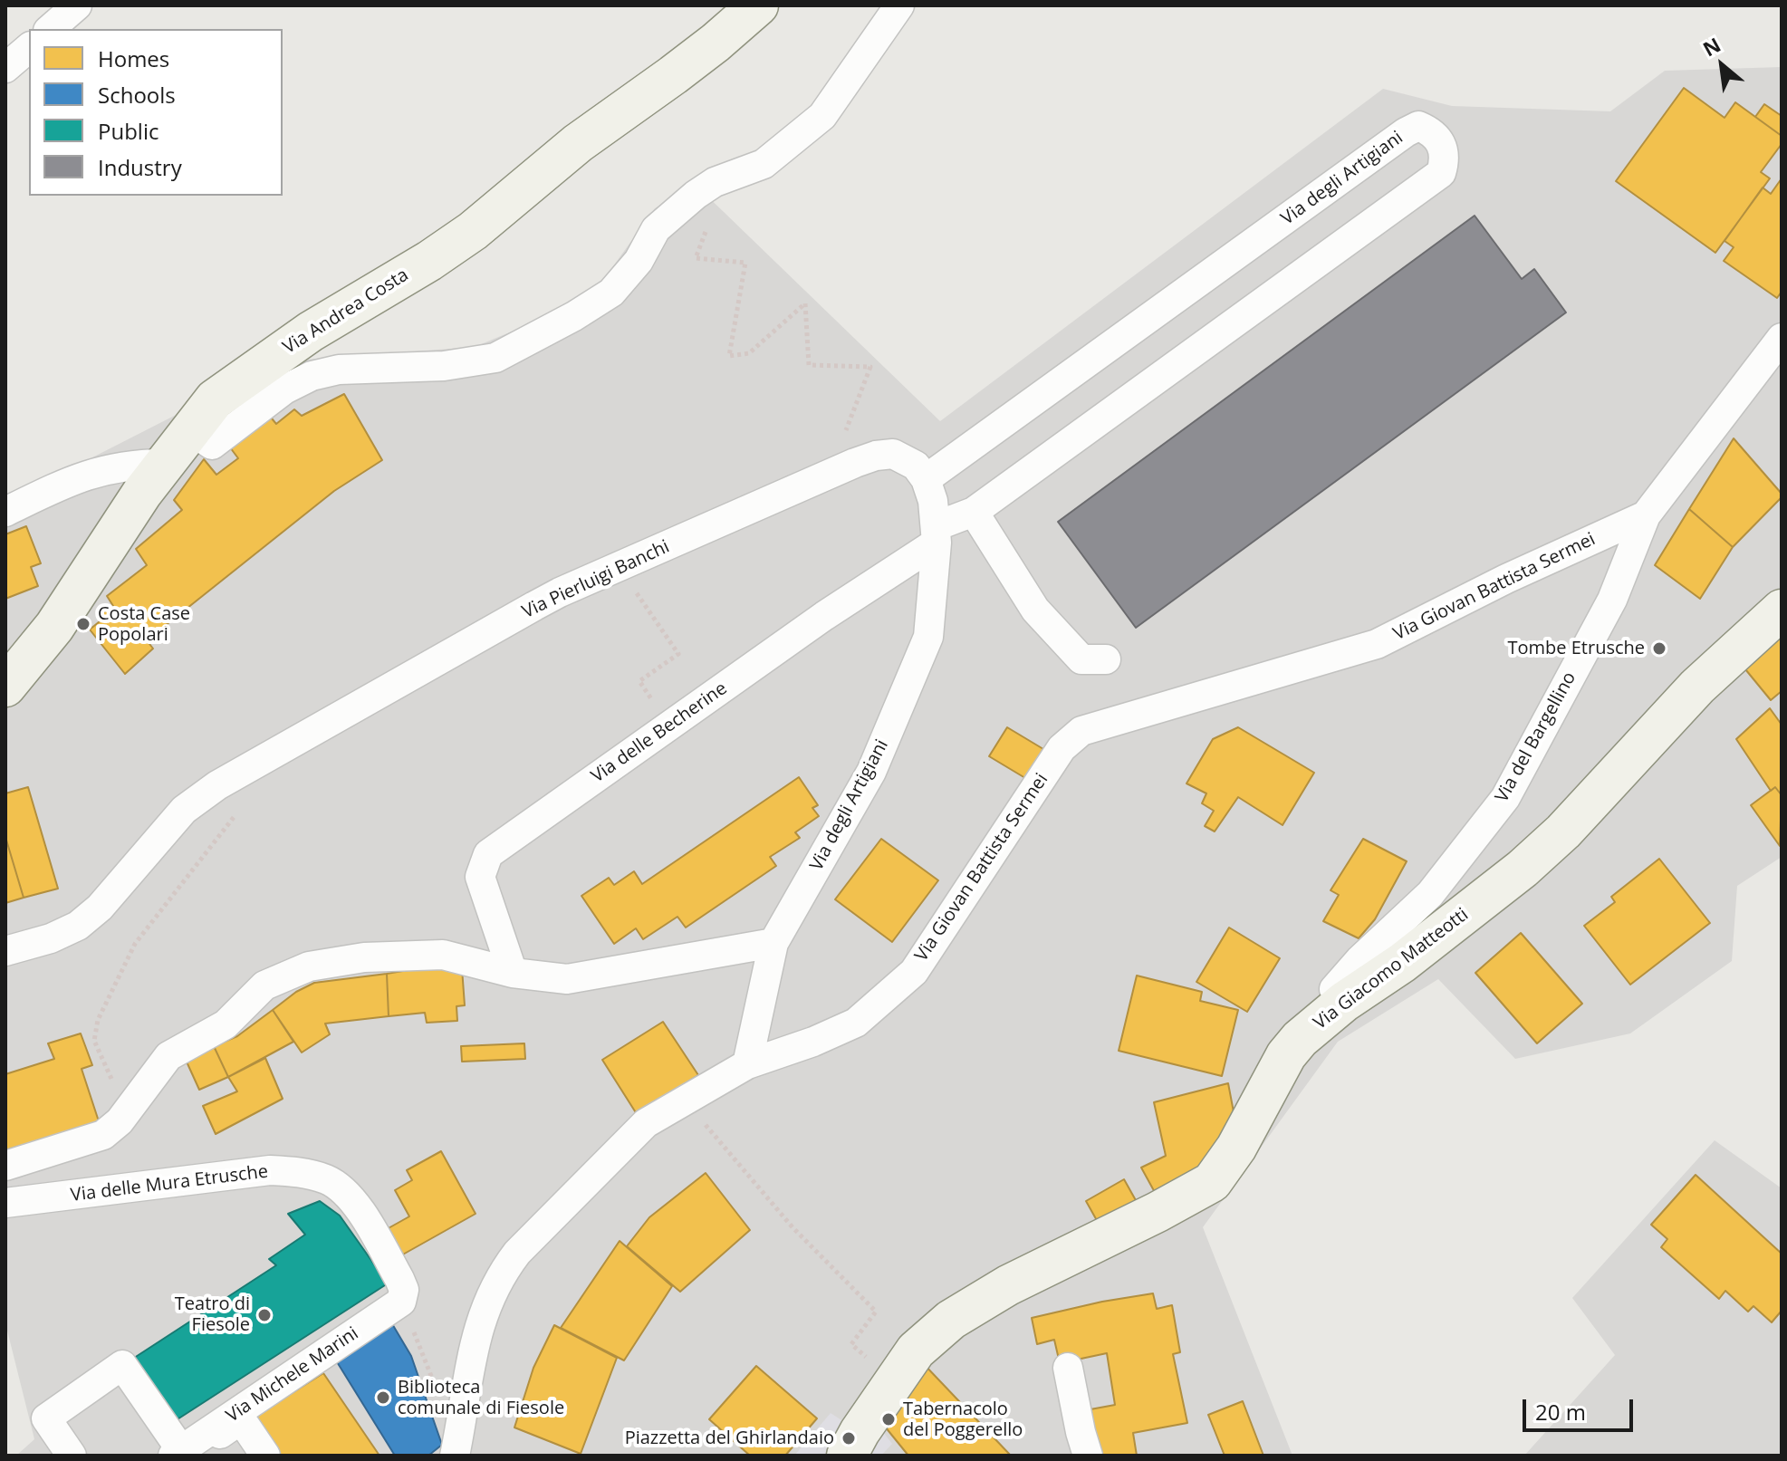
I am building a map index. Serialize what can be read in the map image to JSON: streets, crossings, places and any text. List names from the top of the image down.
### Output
{
  "streets": {
    "main road": ["Via Andrea Costa", "Via Giacomo Matteotti"],
    "street": [
      "Via degli Artigiani",
      "Via Pierluigi Banchi",
      "Via Giovan Battista Sermei",
      "Via delle Becherine",
      "Via del Bargellino",
      "Via delle Mura Etrusche",
      "Via Michele Marini"
    ]
  },
  "crossings": [
    ["Via degli Artigiani", "Via Pierluigi Banchi"],
    ["Via degli Artigiani", "Via Giovan Battista Sermei"],
    ["Via degli Artigiani", "Via delle Becherine"],
    ["Via Giovan Battista Sermei", "Via del Bargellino"],
    ["Via del Bargellino", "Via Giacomo Matteotti"],
    ["Via delle Mura Etrusche", "Via Michele Marini"]
  ],
  "places": [
    "Costa Case Popolari",
    "Tombe Etrusche",
    "Teatro di Fiesole",
    "Biblioteca comunale di Fiesole",
    "Tabernacolo del Poggerello",
    "Piazzetta del Ghirlandaio"
  ],
  "legend": [
    "Homes",
    "Schools",
    "Public",
    "Industry"
  ],
  "scale_bar": "20 m",
  "north": "top left"
}
